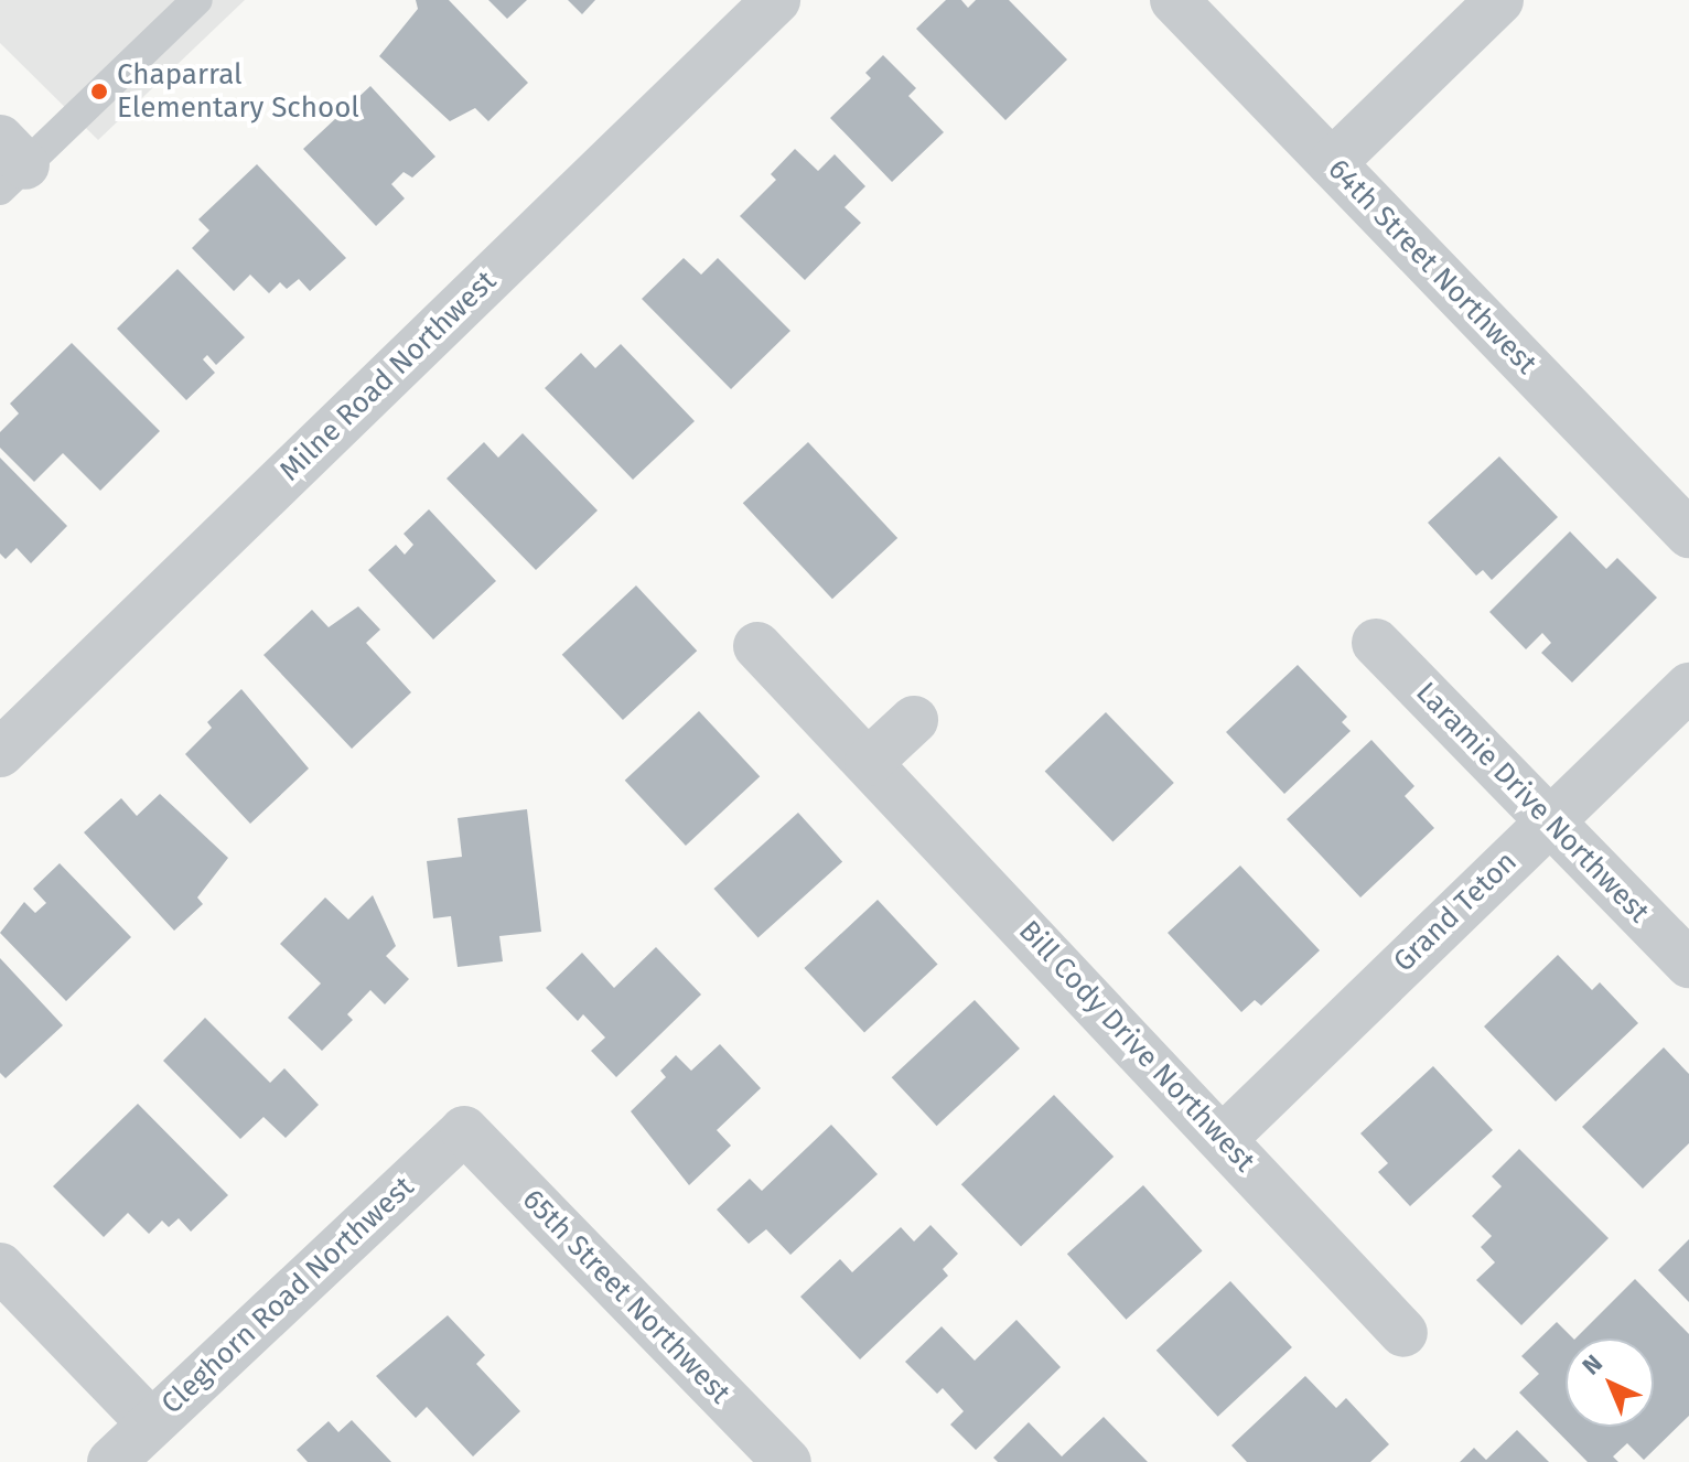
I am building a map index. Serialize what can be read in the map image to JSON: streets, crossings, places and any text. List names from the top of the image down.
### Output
{
  "streets": {
    "street": [
      "64th Street Northwest",
      "Milne Road Northwest",
      "Laramie Drive Northwest",
      "Grand Teton",
      "Bill Cody Drive Northwest",
      "Cleghorn Road Northwest",
      "65th Street Northwest"
    ]
  },
  "crossings": [
    ["Laramie Drive Northwest", "Grand Teton"],
    ["Grand Teton", "Bill Cody Drive Northwest"],
    ["Cleghorn Road Northwest", "65th Street Northwest"]
  ],
  "places": ["Chaparral Elementary School"],
  "north": "top left"
}
